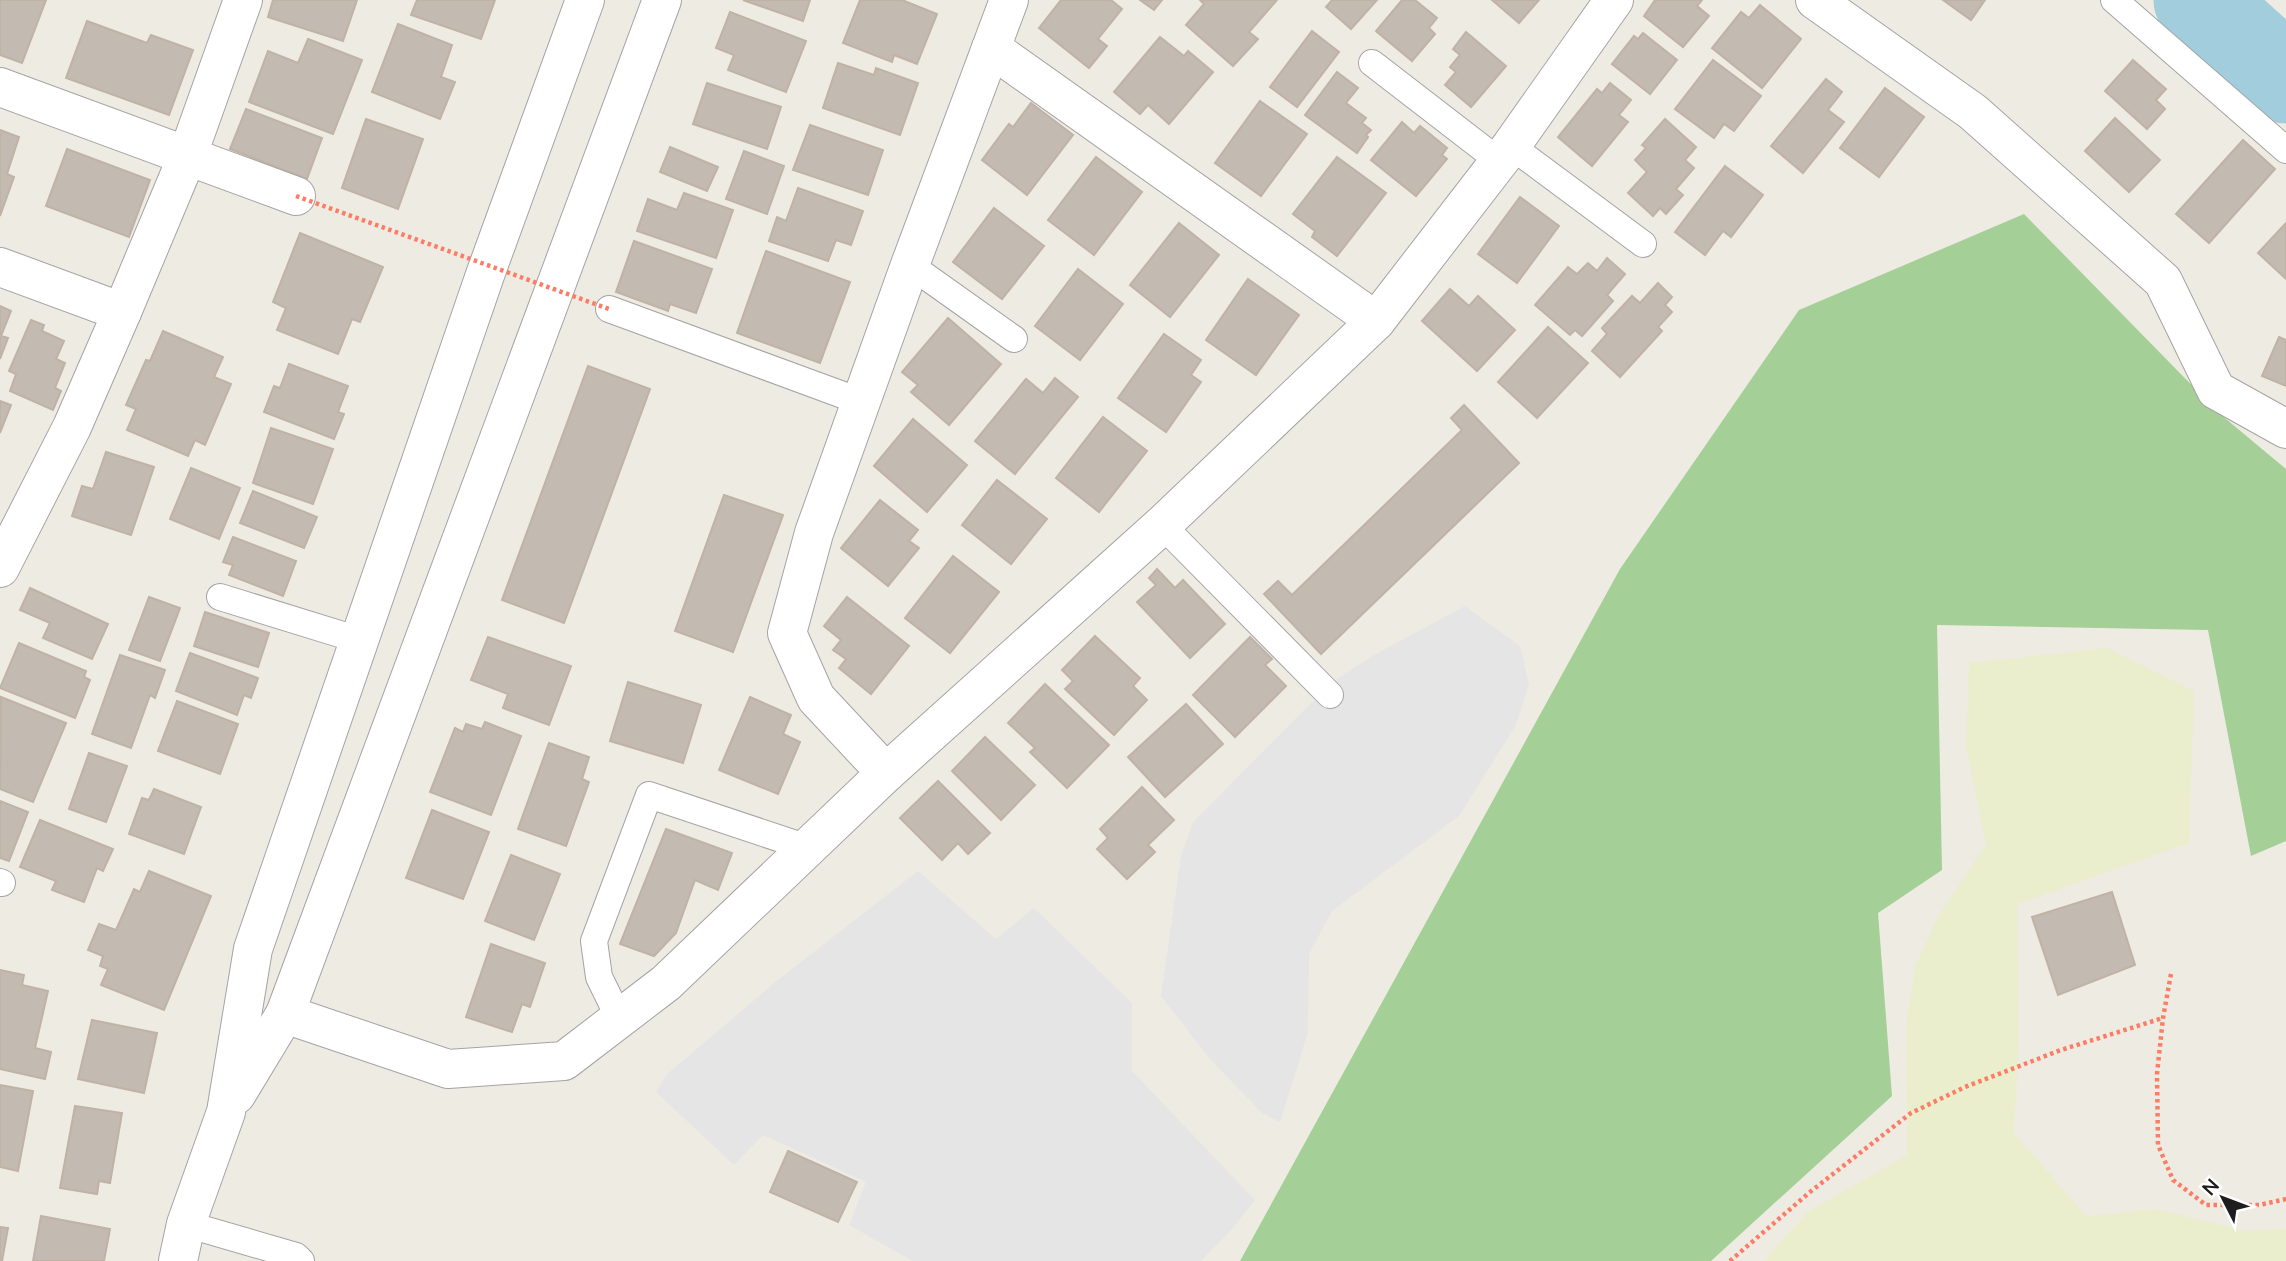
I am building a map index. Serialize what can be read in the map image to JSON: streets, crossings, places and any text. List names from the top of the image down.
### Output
{
  "north": "top left"
}
